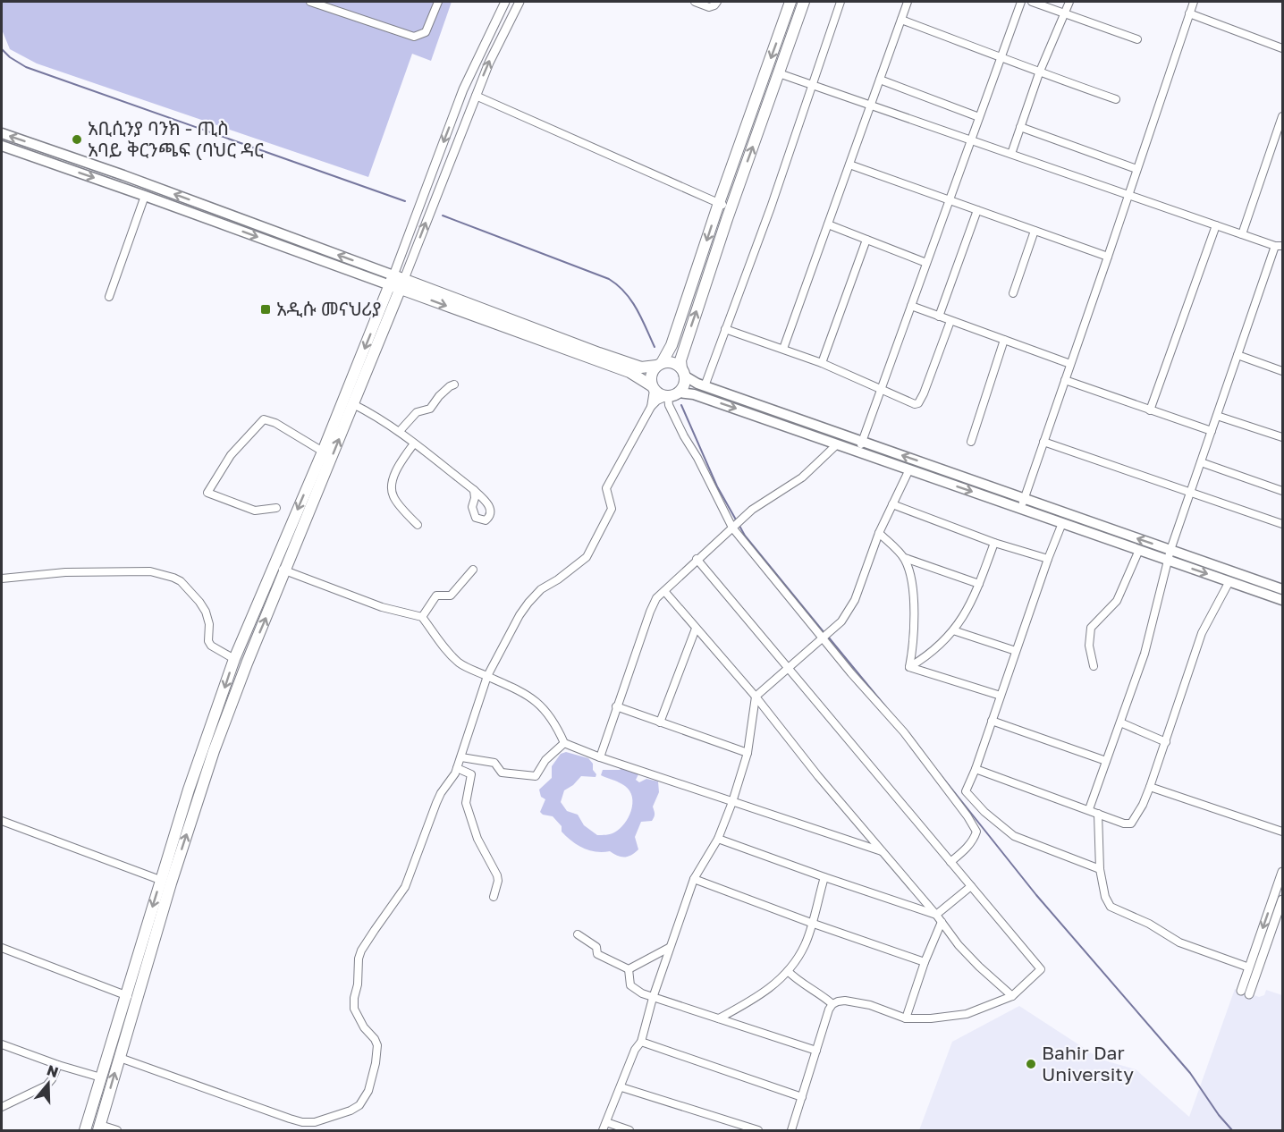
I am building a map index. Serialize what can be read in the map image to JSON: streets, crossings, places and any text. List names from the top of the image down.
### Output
{
  "places": {
    "other": ["አቢሲንያ ባንክ - ጢስ አባይ ቅርንጫፍ (ባህር ዳር", "Bahir Dar University"],
    "transit": ["አዲሱ መናህሪያ"]
  },
  "north": "top"
}
